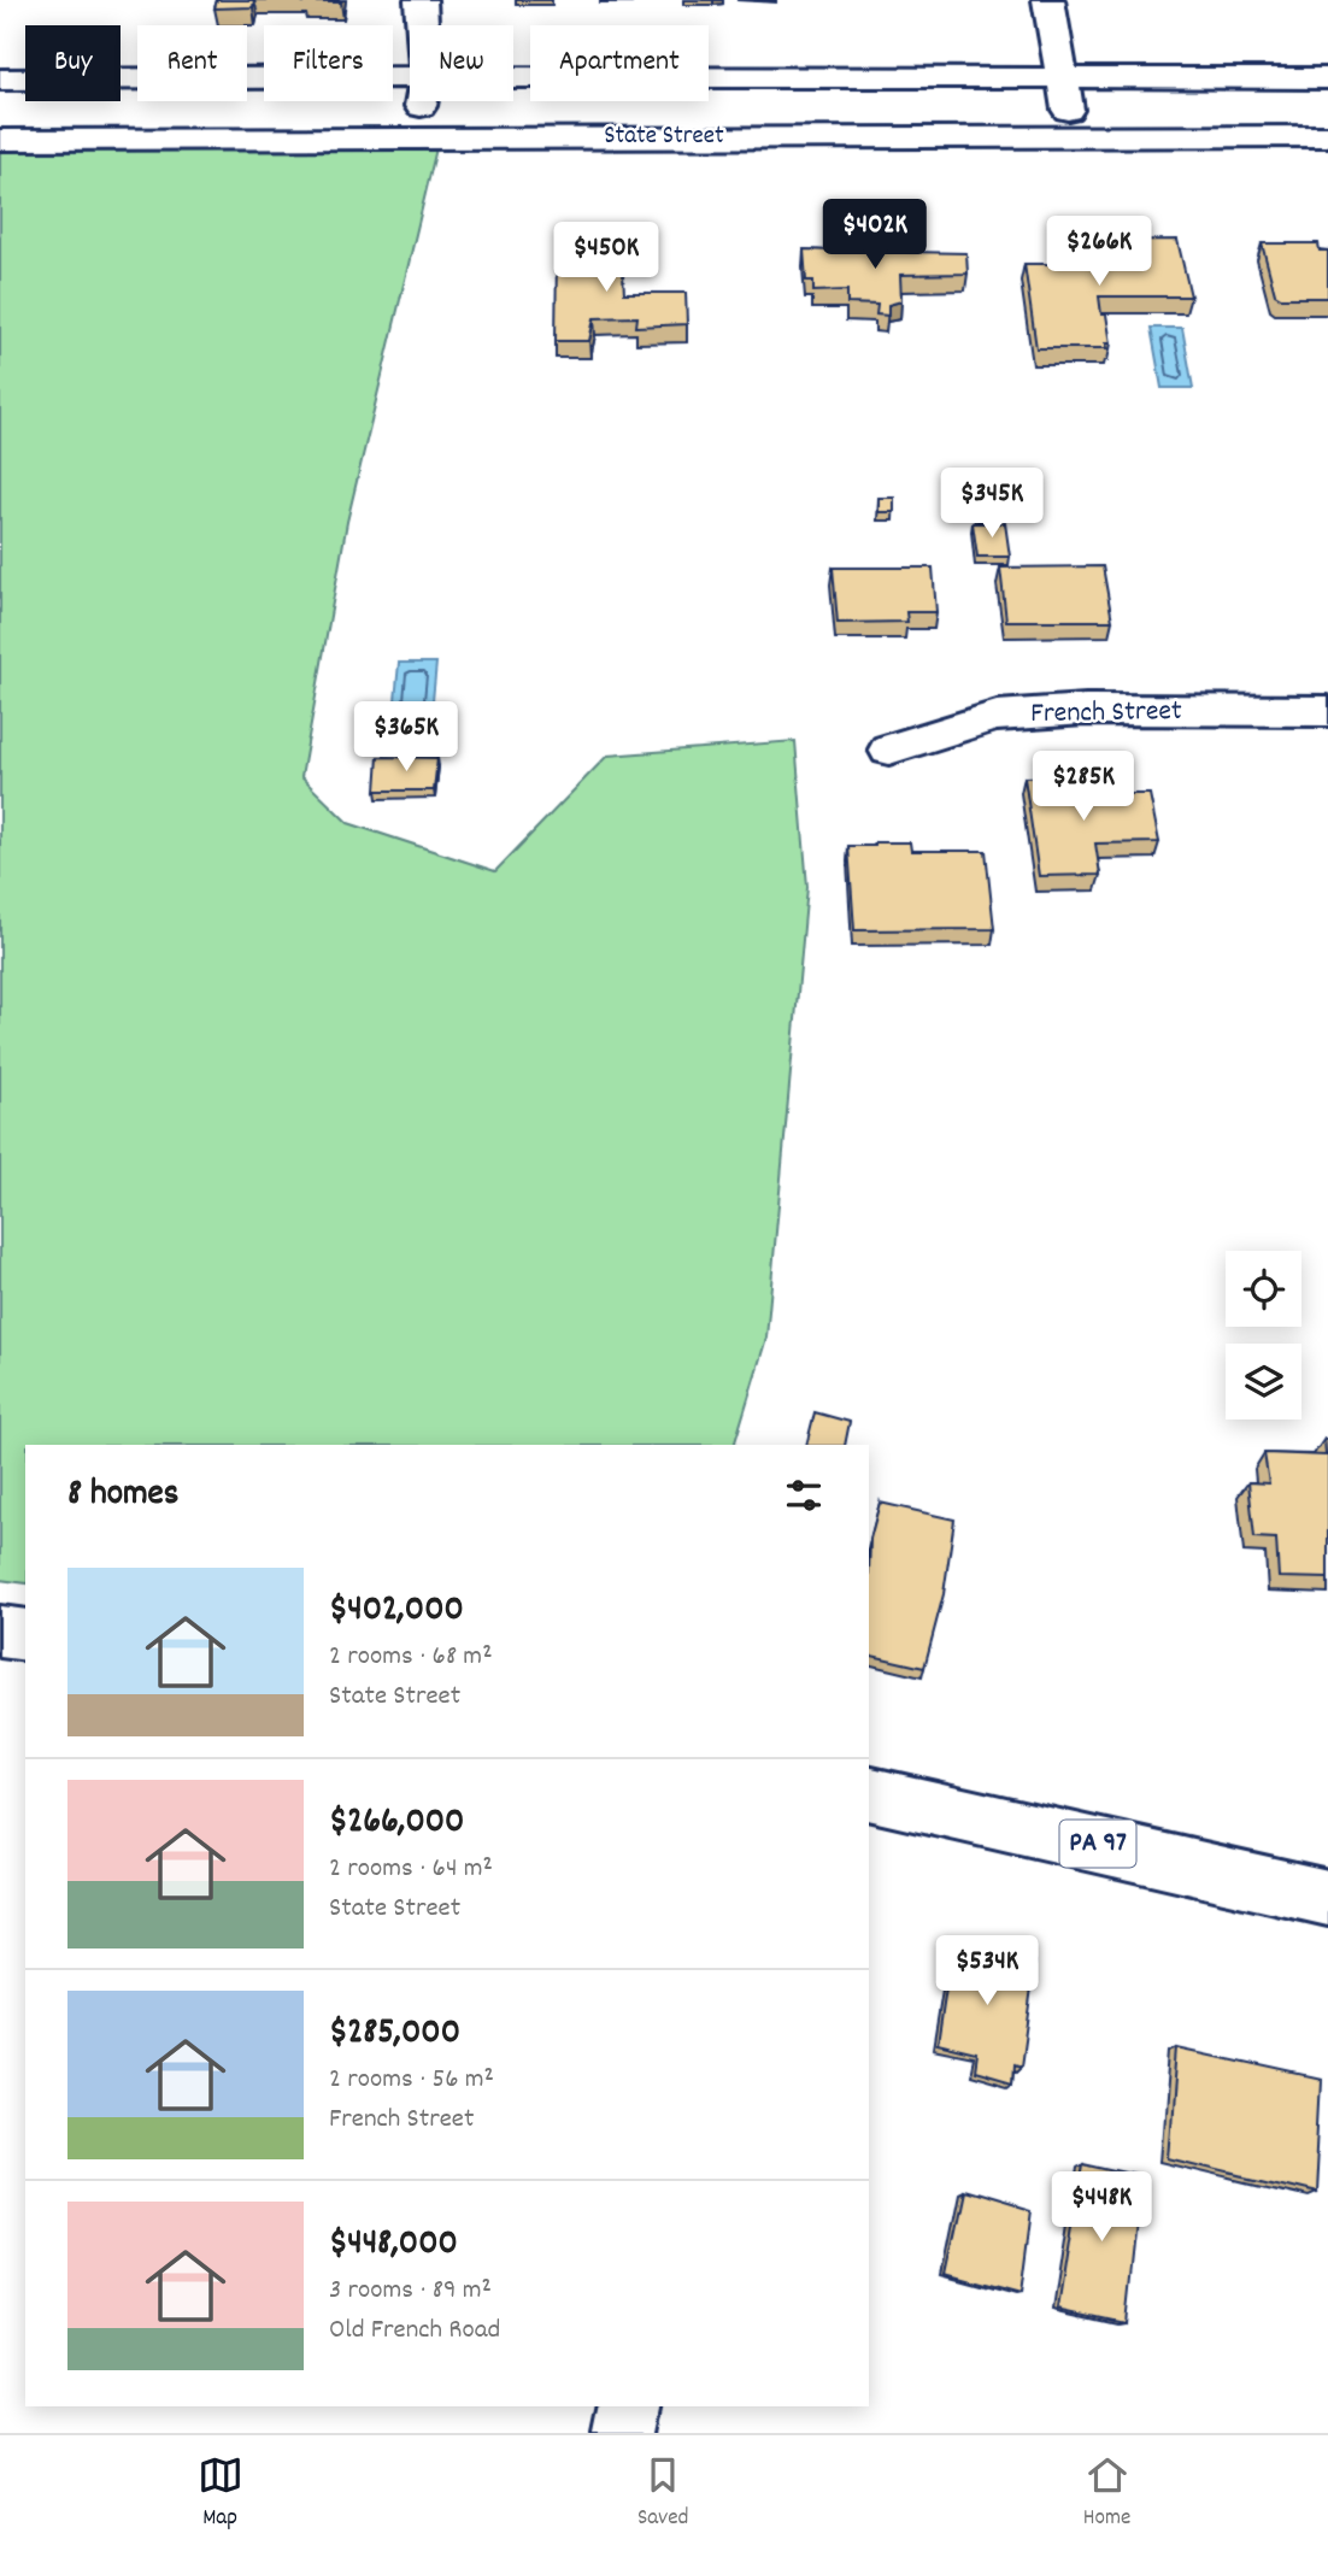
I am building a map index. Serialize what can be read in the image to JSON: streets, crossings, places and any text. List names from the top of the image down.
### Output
{
  "streets": {
    "street": ["State Street", "French Street", "PA 97"]
  },
  "page": {
    "chip": [
      "Buy",
      "Rent",
      "Filters",
      "New",
      "Apartment"
    ],
    "price": [
      "$402K",
      "$266K",
      "$450K",
      "$345K",
      "$365K",
      "$285K",
      "$534K",
      "$448K"
    ],
    "heading": "8 homes",
    "list": [
      {
        "name": "$402,000",
        "note": "2 rooms · 68 m² · State Street"
      },
      {
        "name": "$266,000",
        "note": "2 rooms · 64 m² · State Street"
      },
      {
        "name": "$285,000",
        "note": "2 rooms · 56 m² · French Street"
      },
      {
        "name": "$448,000",
        "note": "3 rooms · 89 m² · Old French Road"
      }
    ],
    "tabs": ["Map", "Saved", "Home"]
  }
}
